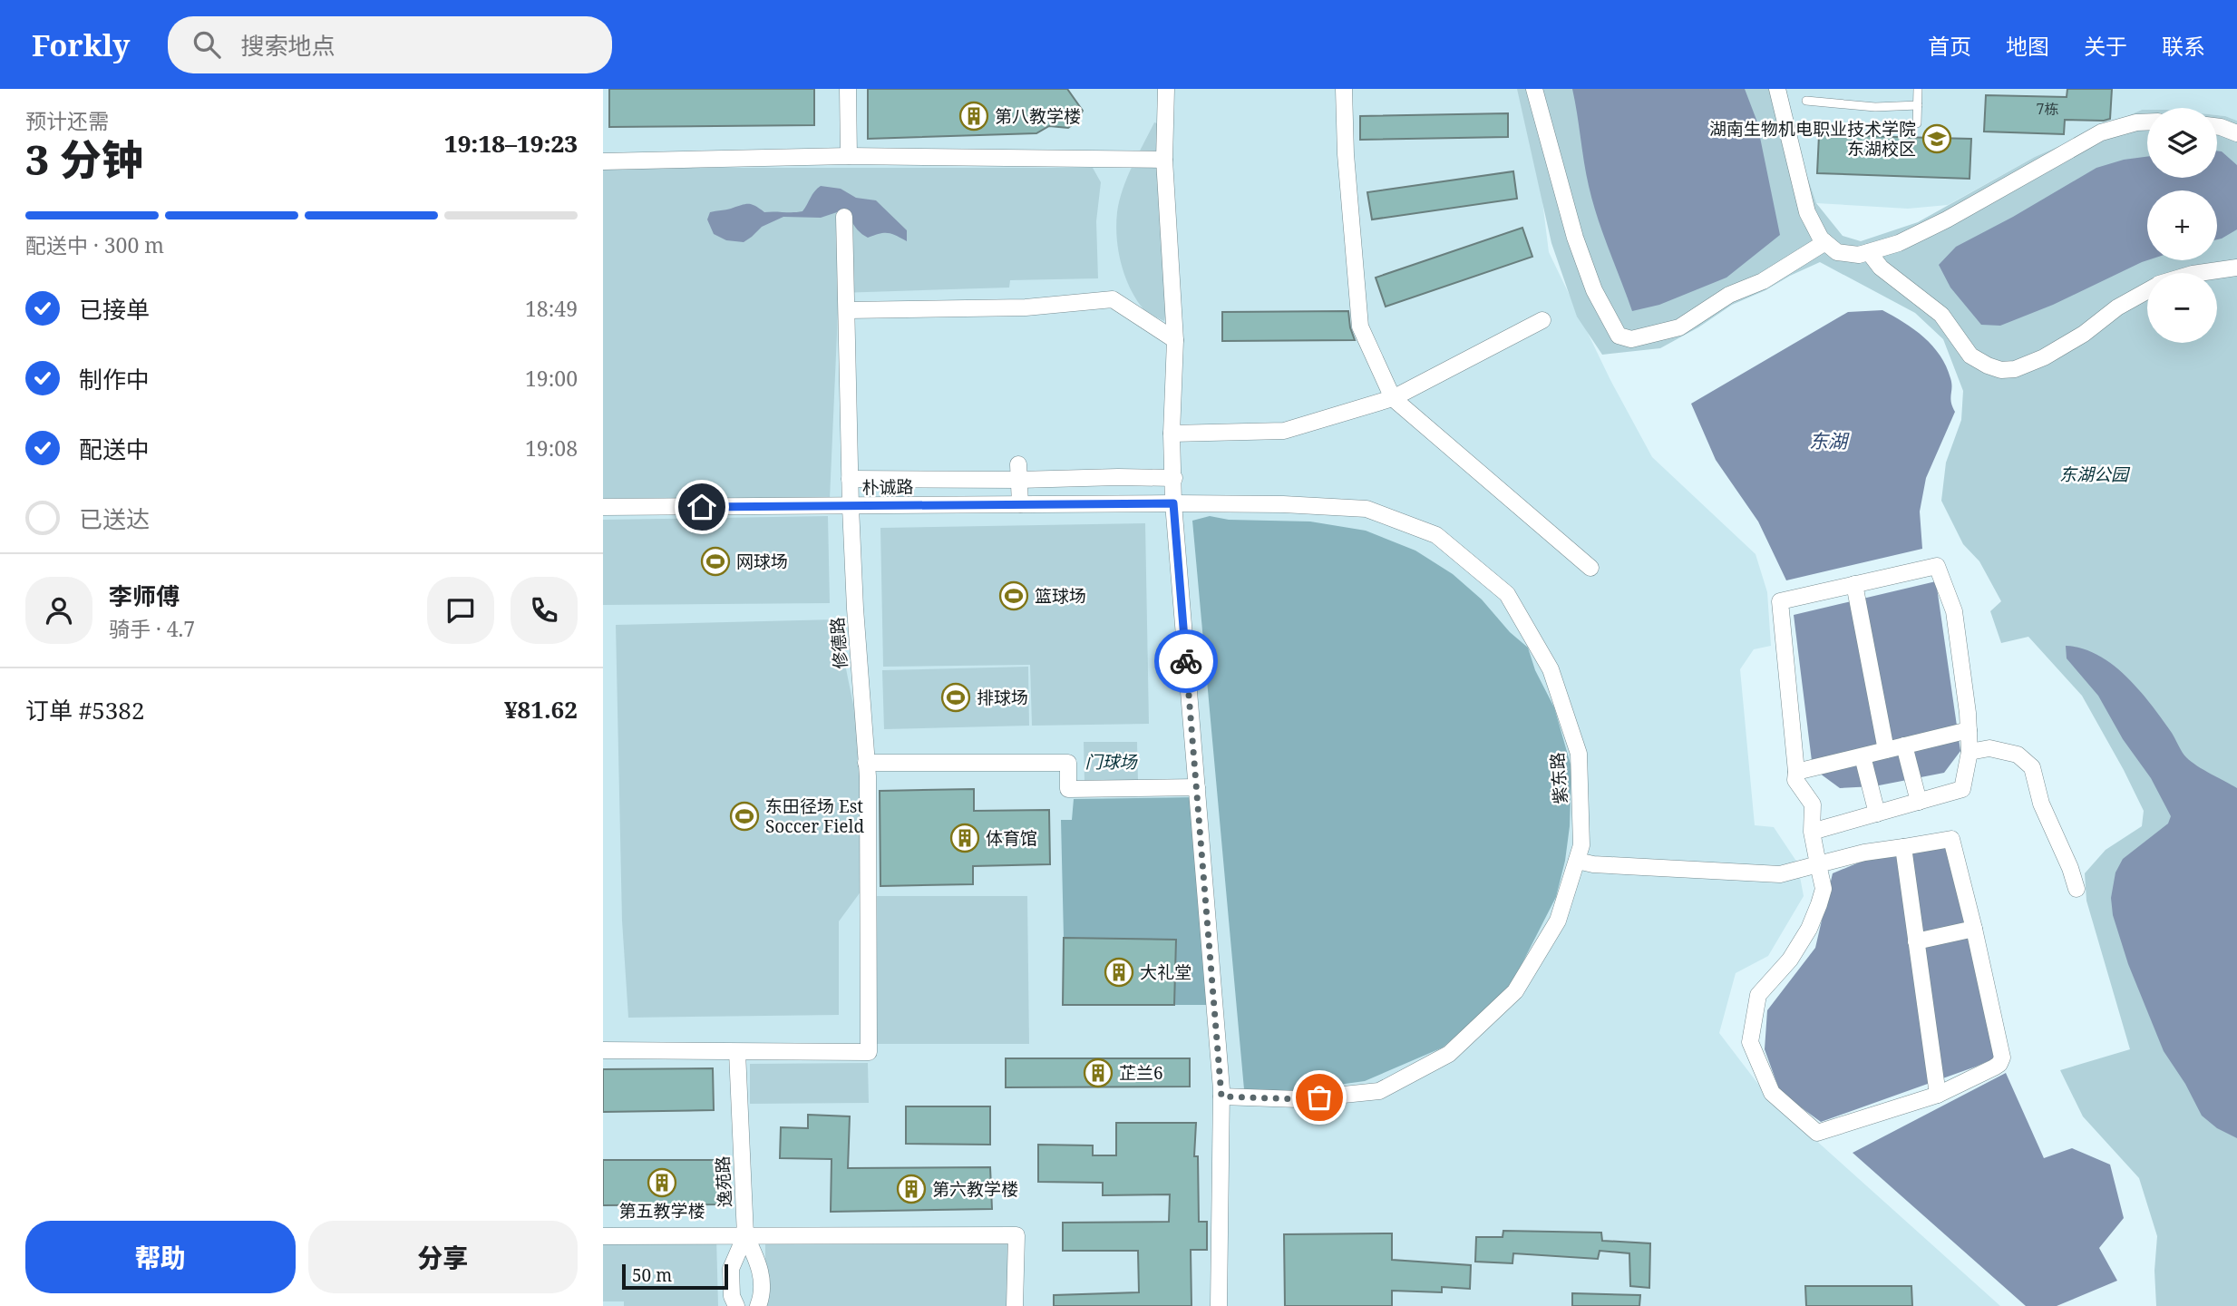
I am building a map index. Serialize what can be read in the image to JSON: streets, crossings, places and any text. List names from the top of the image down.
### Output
{
  "streets": {
    "street": [
      "朴诚路",
      "修德路",
      "紫东路",
      "逸苑路"
    ]
  },
  "crossings": [
    ["朴诚路", "修德路"],
    ["朴诚路", "紫东路"],
    ["修德路", "逸苑路"]
  ],
  "water": ["东湖"],
  "parks": ["东湖公园", "门球场"],
  "places": {
    "building": [
      "第八教学楼",
      "体育馆",
      "大礼堂",
      "芷兰6",
      "第五教学楼",
      "第六教学楼"
    ],
    "school or university": ["湖南生物机电职业技术学院 东湖校区"],
    "sports": [
      "网球场",
      "篮球场",
      "排球场",
      "东田径场 Est Soccer Field"
    ]
  },
  "house_numbers": ["7栋"],
  "scale_bar": "50 m",
  "page": {
    "header": "Forkly",
    "search": "搜索地点",
    "nav": [
      "首页",
      "地图",
      "关于",
      "联系"
    ],
    "heading": ["3 分钟", "预计还需", "19:18–19:23"],
    "panel": [
      "李师傅",
      "骑手 · 4.7",
      "订单 #5382",
      "¥81.62"
    ],
    "map_buttons": ["+", "−"],
    "bar": "配送中 · 300 m",
    "list": [
      ["已接单", "18:49"],
      ["制作中", "19:00"],
      ["配送中", "19:08"],
      "已送达"
    ],
    "buttons": ["帮助", "分享"],
    "scale": "50 m"
  }
}
